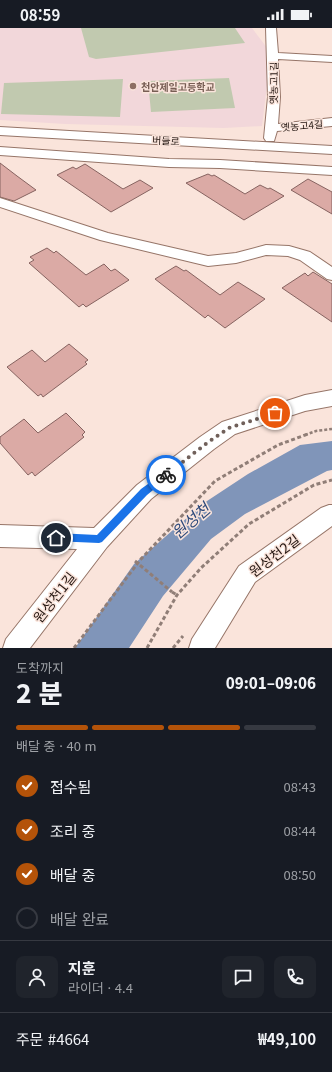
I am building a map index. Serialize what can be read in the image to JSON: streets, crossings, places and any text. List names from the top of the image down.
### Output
{
  "streets": {
    "street": [
      "옛농고1길",
      "옛농고4길",
      "버들로",
      "원성천2길",
      "원성천1길"
    ]
  },
  "crossings": [
    ["옛농고1길", "옛농고4길"],
    ["옛농고1길", "버들로"],
    ["옛농고4길", "버들로"]
  ],
  "water": ["원성천"],
  "places": ["천안제일고등학교"],
  "page": {
    "status": "08:59",
    "heading": ["2 분", "도착까지", "09:01–09:06"],
    "panel": [
      "지훈",
      "라이더 · 4.4",
      "주문 #4664",
      "₩49,100"
    ],
    "bar": "배달 중 · 40 m",
    "list": [
      ["접수됨", "08:43"],
      ["조리 중", "08:44"],
      ["배달 중", "08:50"],
      "배달 완료"
    ]
  }
}
